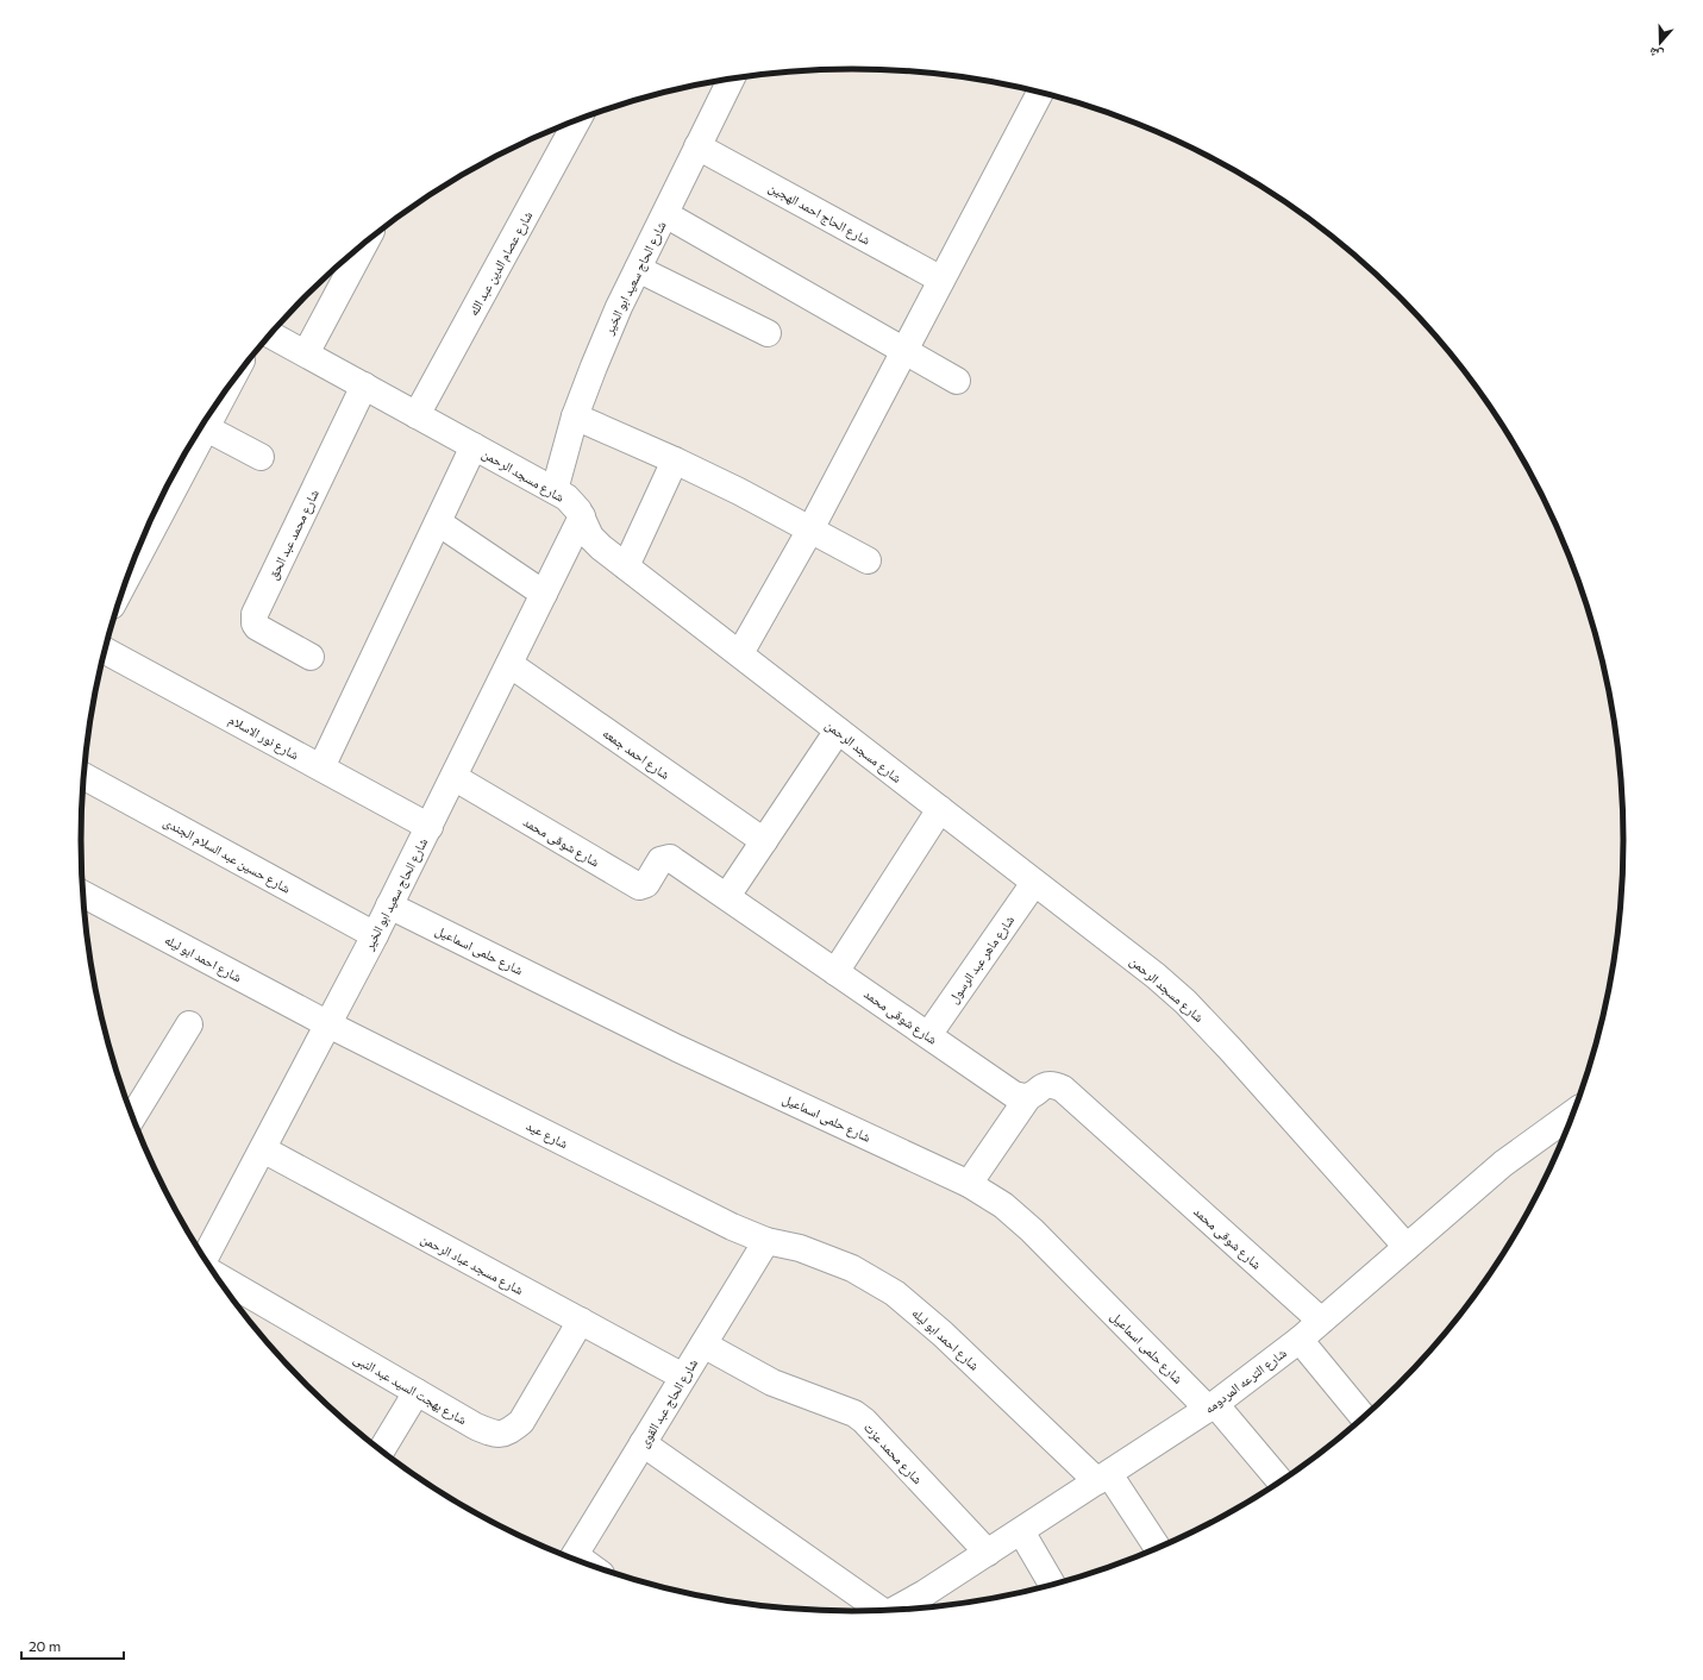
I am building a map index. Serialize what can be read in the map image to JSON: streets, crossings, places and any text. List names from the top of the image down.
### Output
{
  "streets": {
    "street": [
      "شارع الحاج احمد الهجين",
      "شارع عصام الدين عبد الله",
      "شارع الحاج سعيد ابو الخير",
      "شارع مسجد الرحمن",
      "شارع محمد عبد الحق",
      "شارع نور الاسلام",
      "شارع احمد جمعه",
      "شارع شوقى محمد",
      "شارع حسين عبد السلام الجندى",
      "شارع حلمى اسماعيل",
      "شارع احمد ابو ليله",
      "شارع ماهر عبد الرسول",
      "شارع عيد",
      "شارع مسجد عباد الرحمن",
      "شارع الترعه المردومه",
      "شارع بهجت السيد عبد النبى",
      "شارع الحاج عبد القوى",
      "شارع محمد عزت"
    ]
  },
  "crossings": [
    ["شارع الحاج احمد الهجين", "شارع الحاج سعيد ابو الخير"],
    ["شارع عصام الدين عبد الله", "شارع مسجد الرحمن"],
    ["شارع الحاج سعيد ابو الخير", "شارع مسجد الرحمن"],
    ["شارع الحاج سعيد ابو الخير", "شارع نور الاسلام"],
    ["شارع الحاج سعيد ابو الخير", "شارع احمد جمعه"],
    ["شارع الحاج سعيد ابو الخير", "شارع شوقى محمد"],
    ["شارع الحاج سعيد ابو الخير", "شارع حسين عبد السلام الجندى"],
    ["شارع الحاج سعيد ابو الخير", "شارع حلمى اسماعيل"],
    ["شارع الحاج سعيد ابو الخير", "شارع احمد ابو ليله"],
    ["شارع الحاج سعيد ابو الخير", "شارع عيد"],
    ["شارع الحاج سعيد ابو الخير", "شارع مسجد عباد الرحمن"],
    ["شارع مسجد الرحمن", "شارع محمد عبد الحق"],
    ["شارع مسجد الرحمن", "شارع ماهر عبد الرسول"],
    ["شارع مسجد الرحمن", "شارع الترعه المردومه"],
    ["شارع شوقى محمد", "شارع ماهر عبد الرسول"],
    ["شارع شوقى محمد", "شارع الترعه المردومه"],
    ["شارع حلمى اسماعيل", "شارع الترعه المردومه"],
    ["شارع احمد ابو ليله", "شارع عيد"],
    ["شارع احمد ابو ليله", "شارع الترعه المردومه"],
    ["شارع احمد ابو ليله", "شارع الحاج عبد القوى"],
    ["شارع عيد", "شارع الحاج عبد القوى"],
    ["شارع مسجد عباد الرحمن", "شارع بهجت السيد عبد النبى"],
    ["شارع مسجد عباد الرحمن", "شارع الحاج عبد القوى"],
    ["شارع الترعه المردومه", "شارع محمد عزت"],
    ["شارع الحاج عبد القوى", "شارع محمد عزت"]
  ],
  "scale_bar": "20 m",
  "north": "bottom"
}
